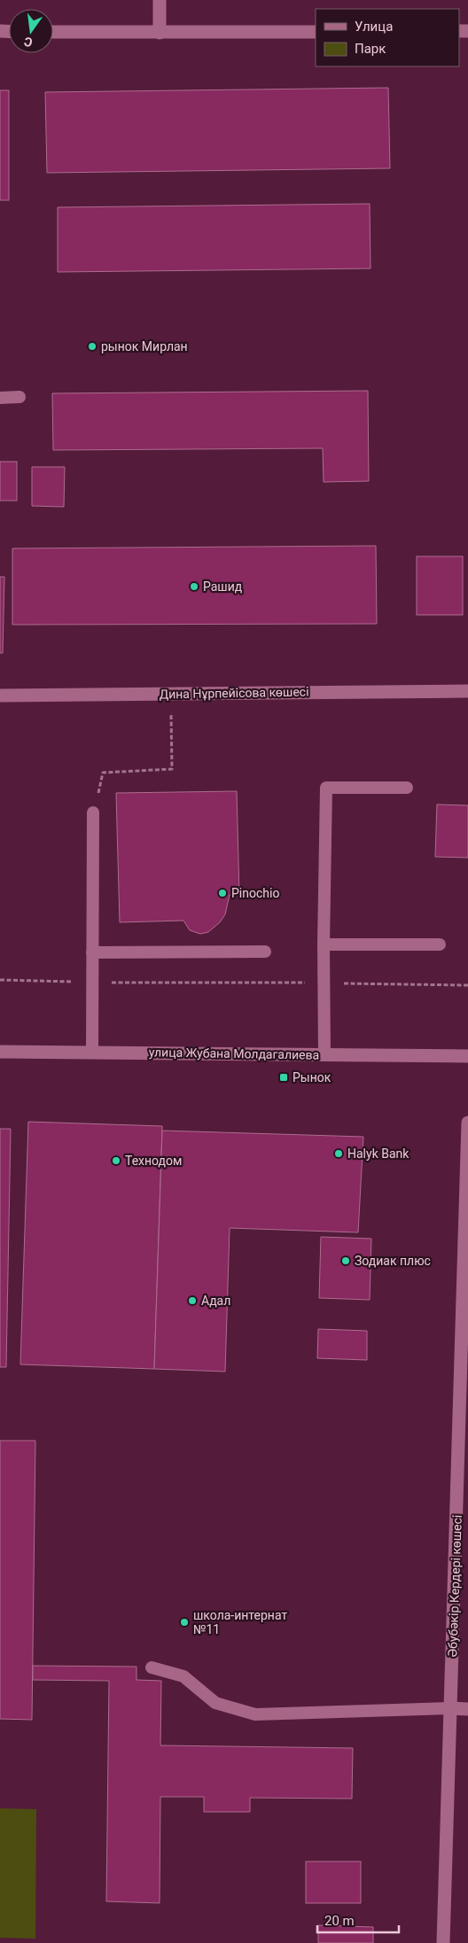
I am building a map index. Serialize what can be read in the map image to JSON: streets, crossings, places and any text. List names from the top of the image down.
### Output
{
  "streets": {
    "street": ["Дина Нұрпейісова көшесі", "улица Жубана Молдагалиева", "Әбубәкір Кердері көшесі"]
  },
  "places": {
    "other": [
      "рынок Мирлан",
      "Рашид",
      "Pinochio",
      "Halyk Bank",
      "Технодом",
      "Зодиак плюс",
      "Адал",
      "школа-интернат №11"
    ],
    "transit": ["Рынок"]
  },
  "legend": ["Улица", "Парк"],
  "scale_bar": "20 m",
  "north": "bottom"
}
